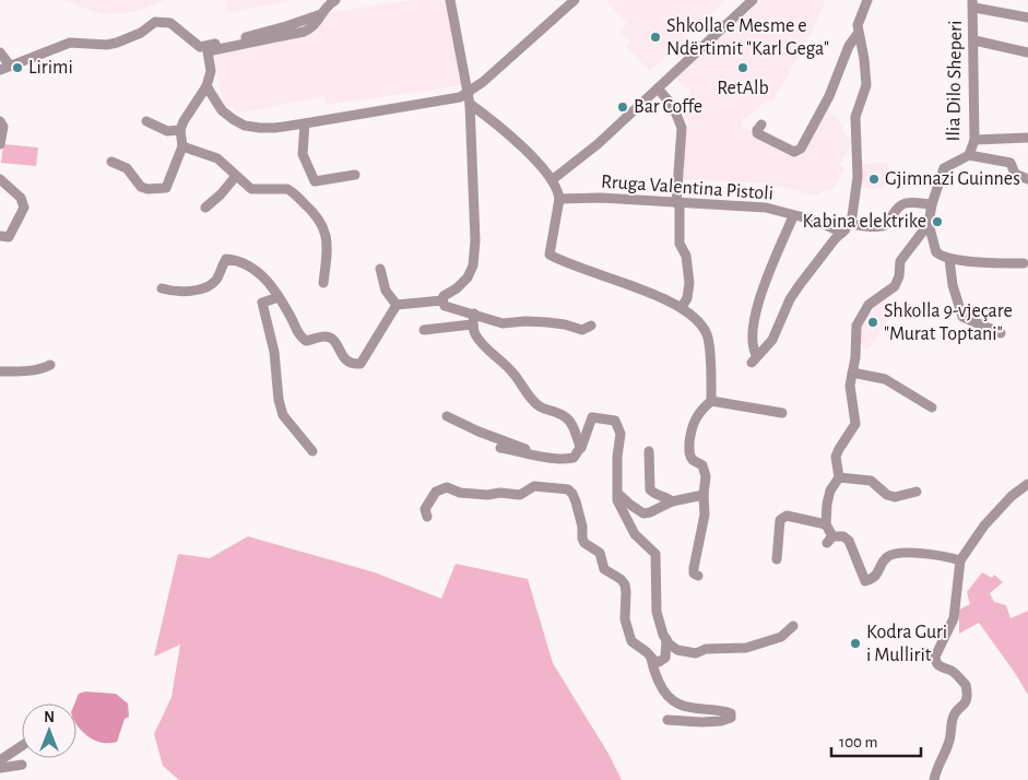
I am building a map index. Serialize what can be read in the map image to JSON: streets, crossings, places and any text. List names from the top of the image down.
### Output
{
  "streets": {
    "street": ["Ilia Dilo Sheperi", "Rruga Valentina Pistoli"]
  },
  "places": [
    "Shkolla e Mesme e Ndërtimit \"Karl Gega\"",
    "Lirimi",
    "RetAlb",
    "Bar Coffe",
    "Gjimnazi Guinnes",
    "Kabina elektrike",
    "Shkolla 9-vjeçare \"Murat Toptani\"",
    "Kodra Guri i Mullirit"
  ],
  "scale_bar": "100 m",
  "north": "top"
}
